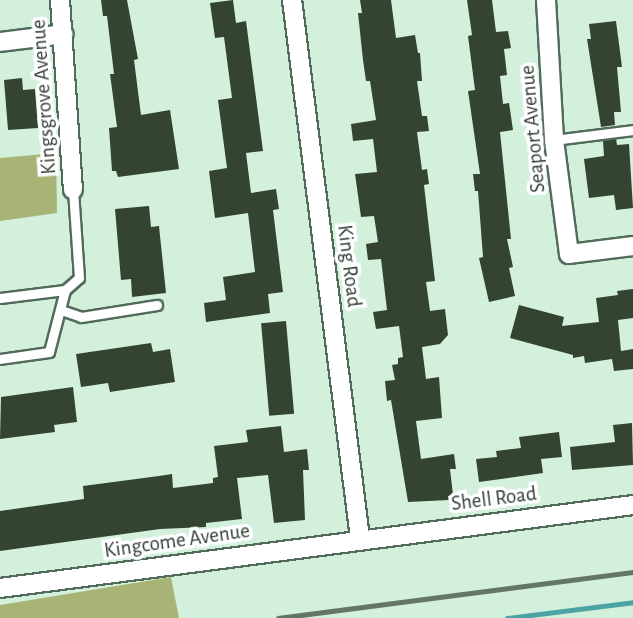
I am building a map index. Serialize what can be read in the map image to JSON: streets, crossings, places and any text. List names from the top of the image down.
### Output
{
  "streets": {
    "street": [
      "Kingsgrove Avenue",
      "Seaport Avenue",
      "King Road",
      "Shell Road",
      "Kingcome Avenue"
    ]
  },
  "crossings": [
    ["King Road", "Shell Road"],
    ["King Road", "Kingcome Avenue"],
    ["Shell Road", "Kingcome Avenue"]
  ]
}
